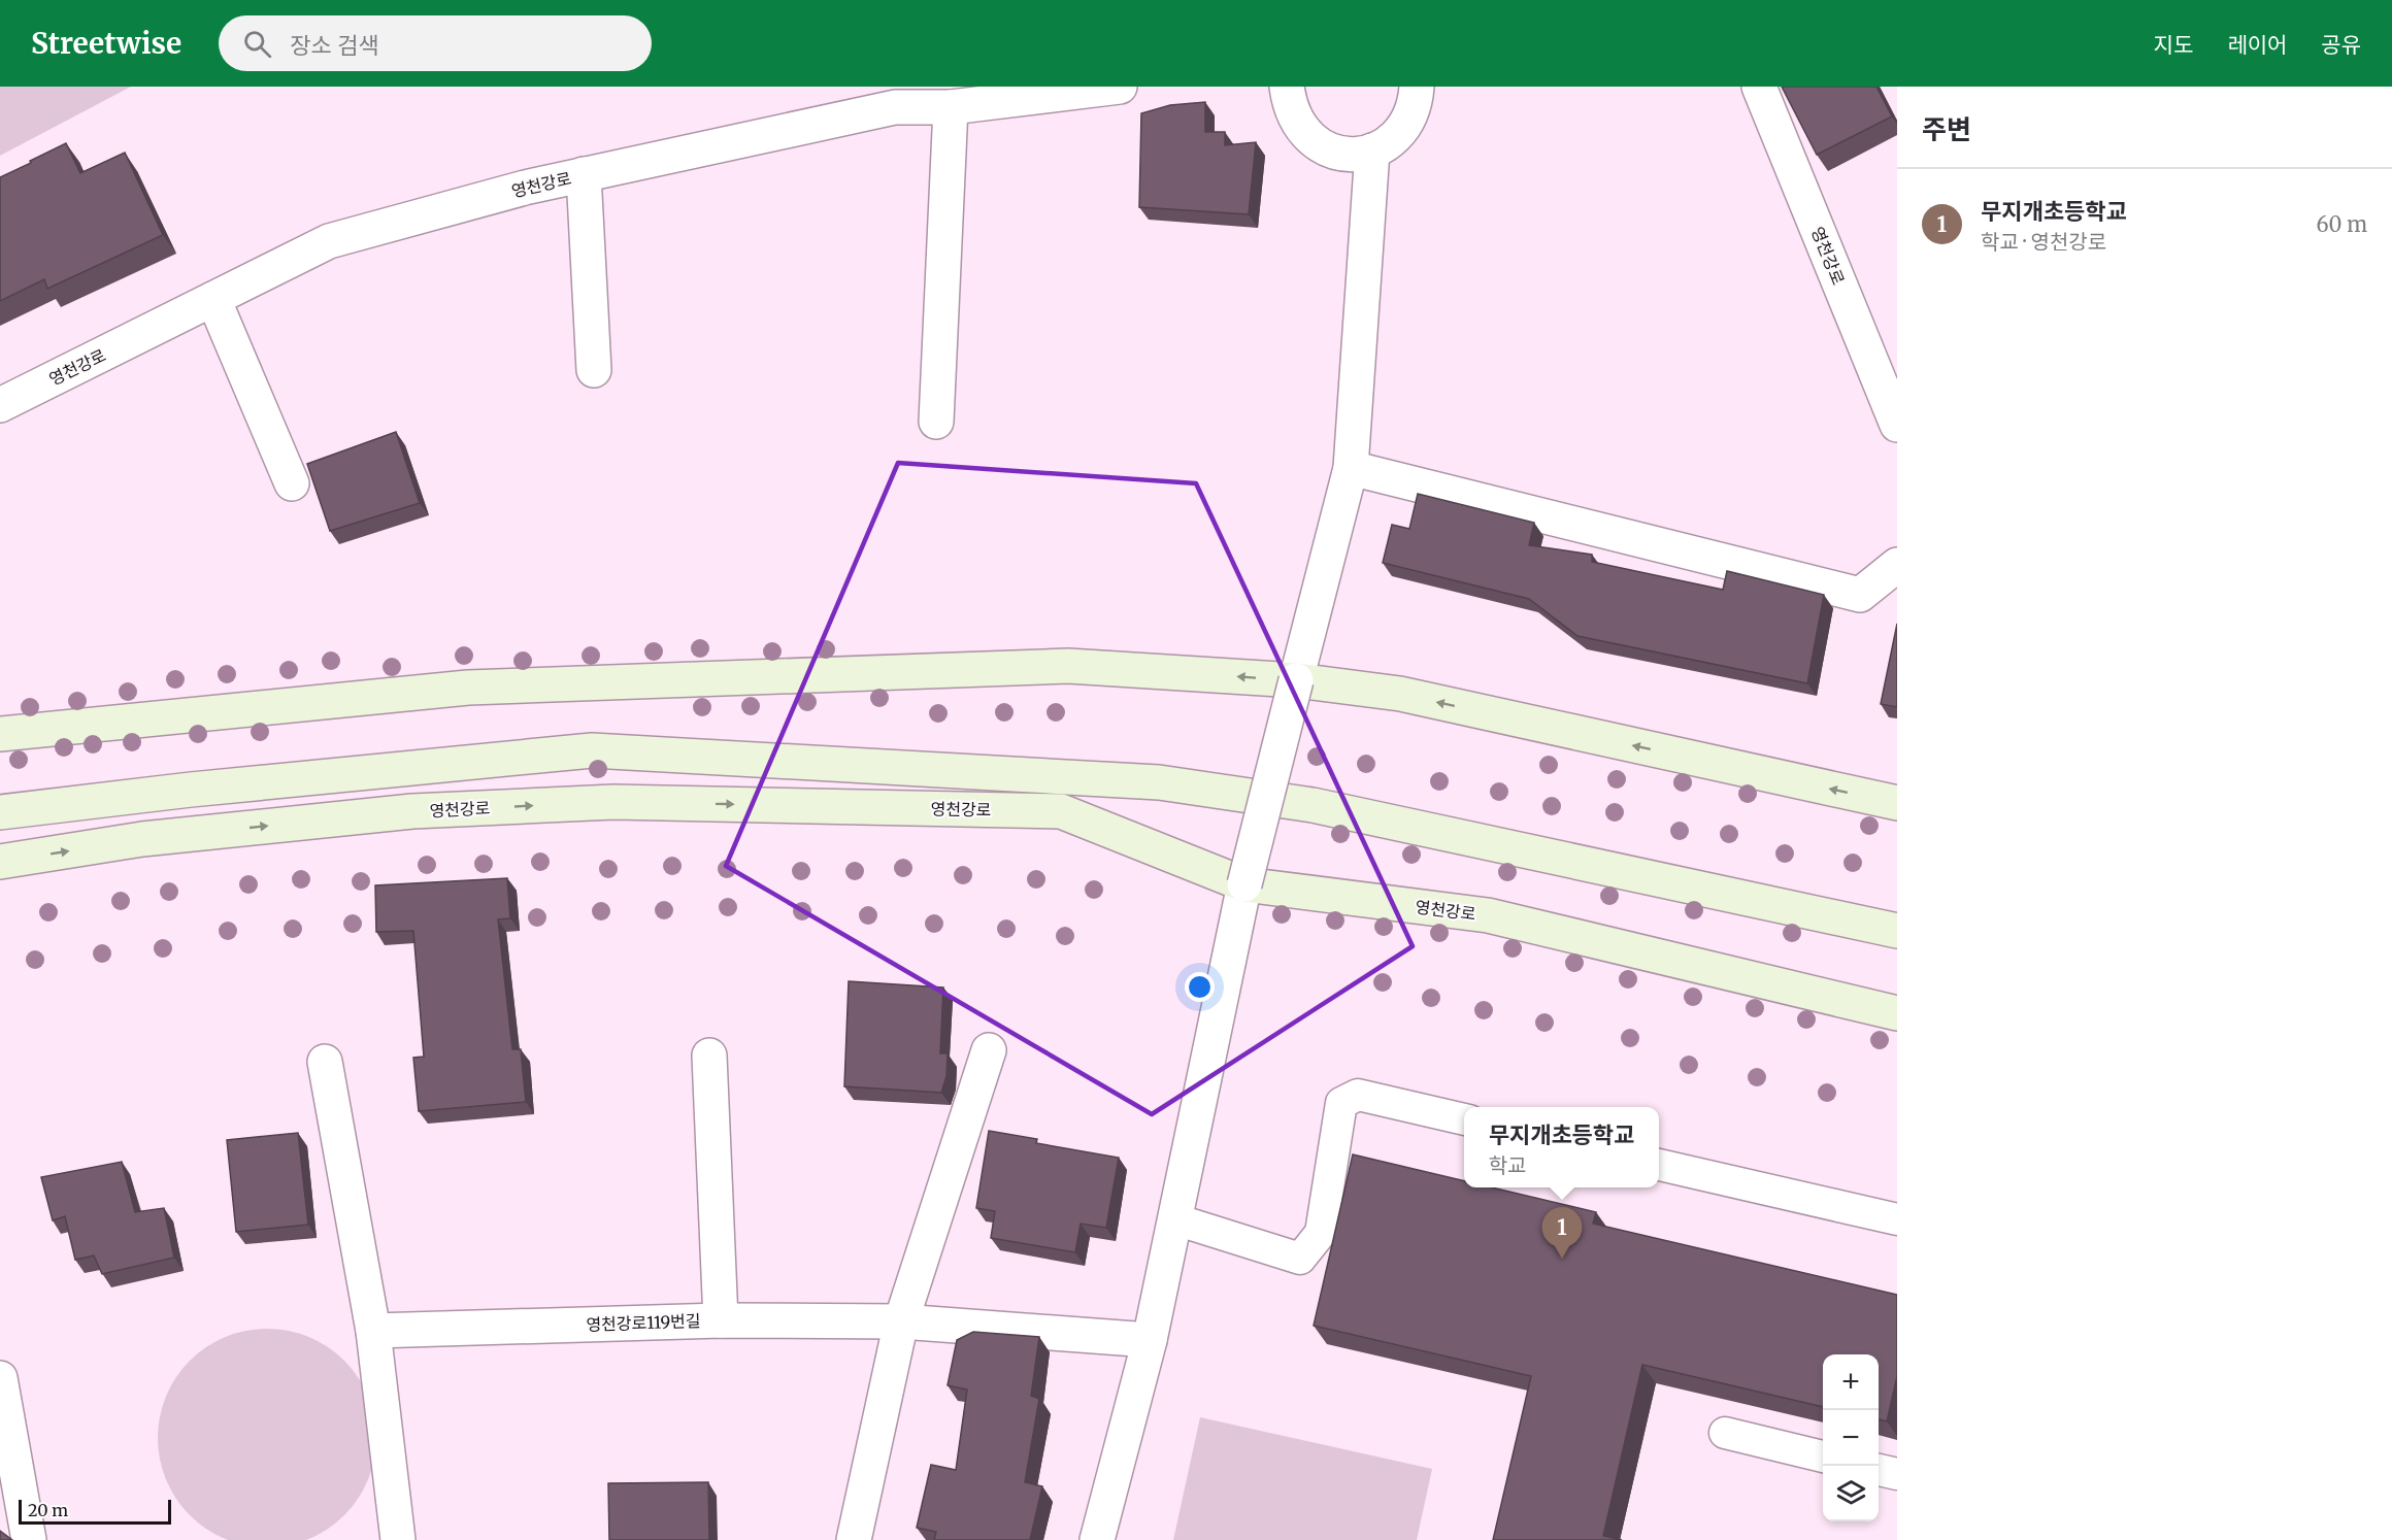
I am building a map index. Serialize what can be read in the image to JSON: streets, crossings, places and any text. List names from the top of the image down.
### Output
{
  "streets": {
    "street": ["영천강로", "영천강로119번길"]
  },
  "scale_bar": "20 m",
  "page": {
    "header": "Streetwise",
    "search": "장소 검색",
    "nav": ["지도", "레이어", "공유"],
    "heading": "주변",
    "list": [
      {
        "mark": "1",
        "name": "무지개초등학교",
        "note": "학교 · 영천강로",
        "value": "60 m"
      }
    ],
    "popup": ["무지개초등학교", "학교"],
    "pins": "1",
    "map_buttons": ["+", "−"],
    "scale": "20 m"
  }
}
